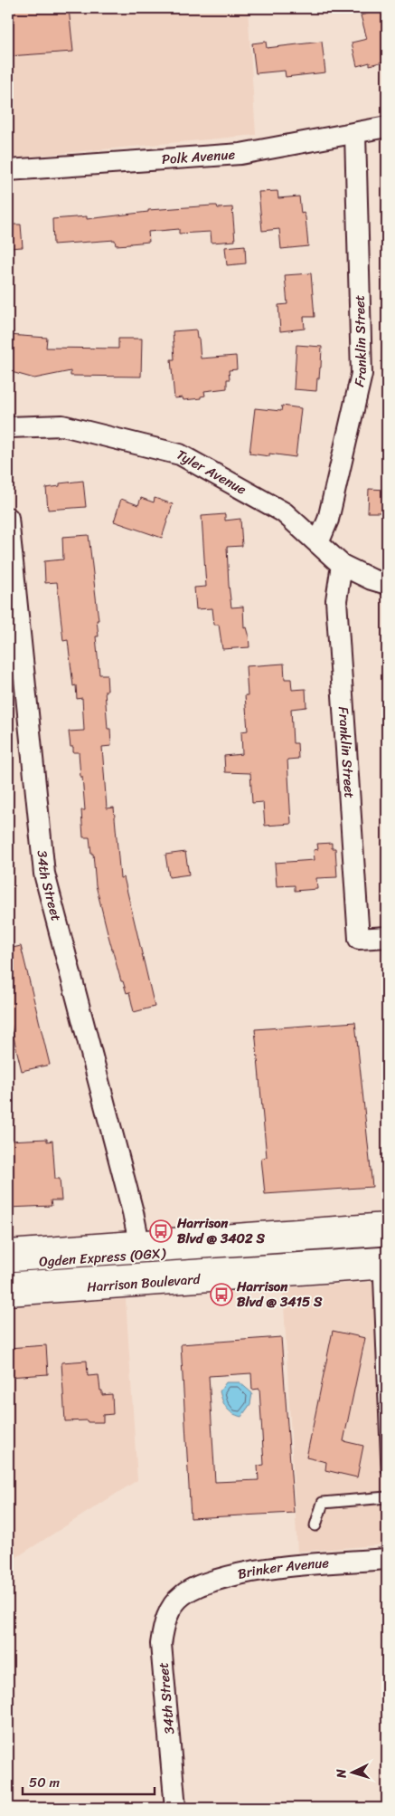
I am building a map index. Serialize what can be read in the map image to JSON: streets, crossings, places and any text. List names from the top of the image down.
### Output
{
  "streets": {
    "main road": ["Harrison Boulevard"],
    "street": [
      "Polk Avenue",
      "Franklin Street",
      "Tyler Avenue",
      "34th Street",
      "Brinker Avenue"
    ],
    "lane": ["Ogden Express (OGX)"]
  },
  "crossings": [
    ["Polk Avenue", "Franklin Street"],
    ["Franklin Street", "Tyler Avenue"],
    ["34th Street", "Brinker Avenue"],
    ["Ogden Express (OGX)", "Harrison Boulevard"]
  ],
  "places": {
    "bus stop": ["Harrison Blvd @ 3402 S", "Harrison Blvd @ 3415 S"]
  },
  "scale_bar": "50 m",
  "north": "left"
}
